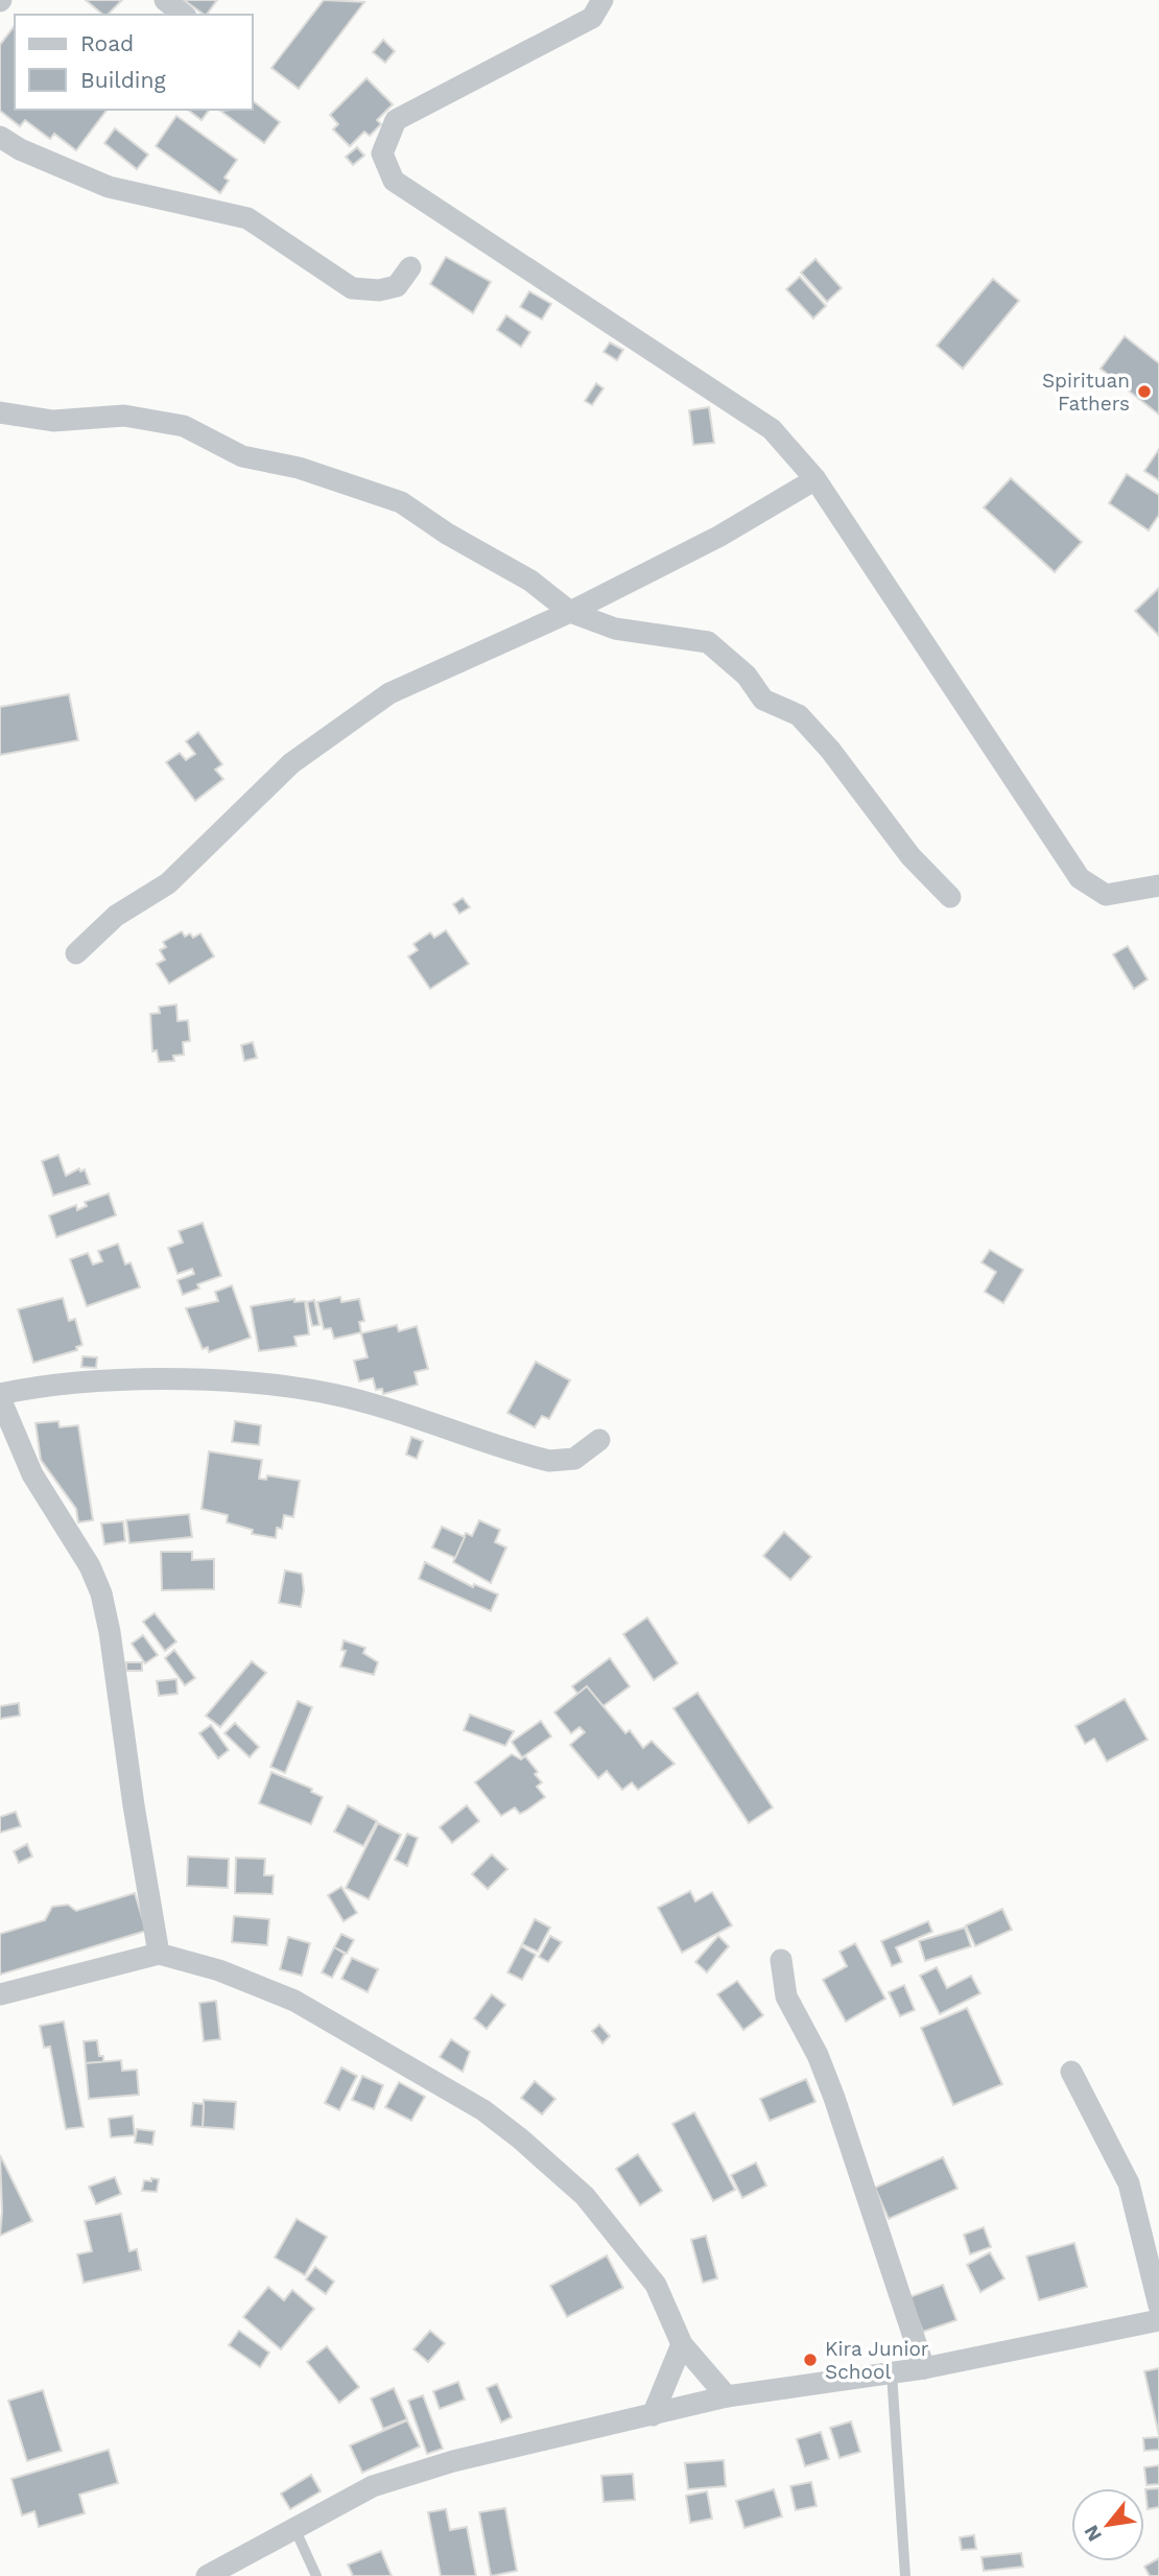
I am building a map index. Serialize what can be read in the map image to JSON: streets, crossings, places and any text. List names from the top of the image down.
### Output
{
  "places": ["Spirituan Fathers", "Kira Junior School"],
  "legend": ["Road", "Building"],
  "north": "bottom left"
}
